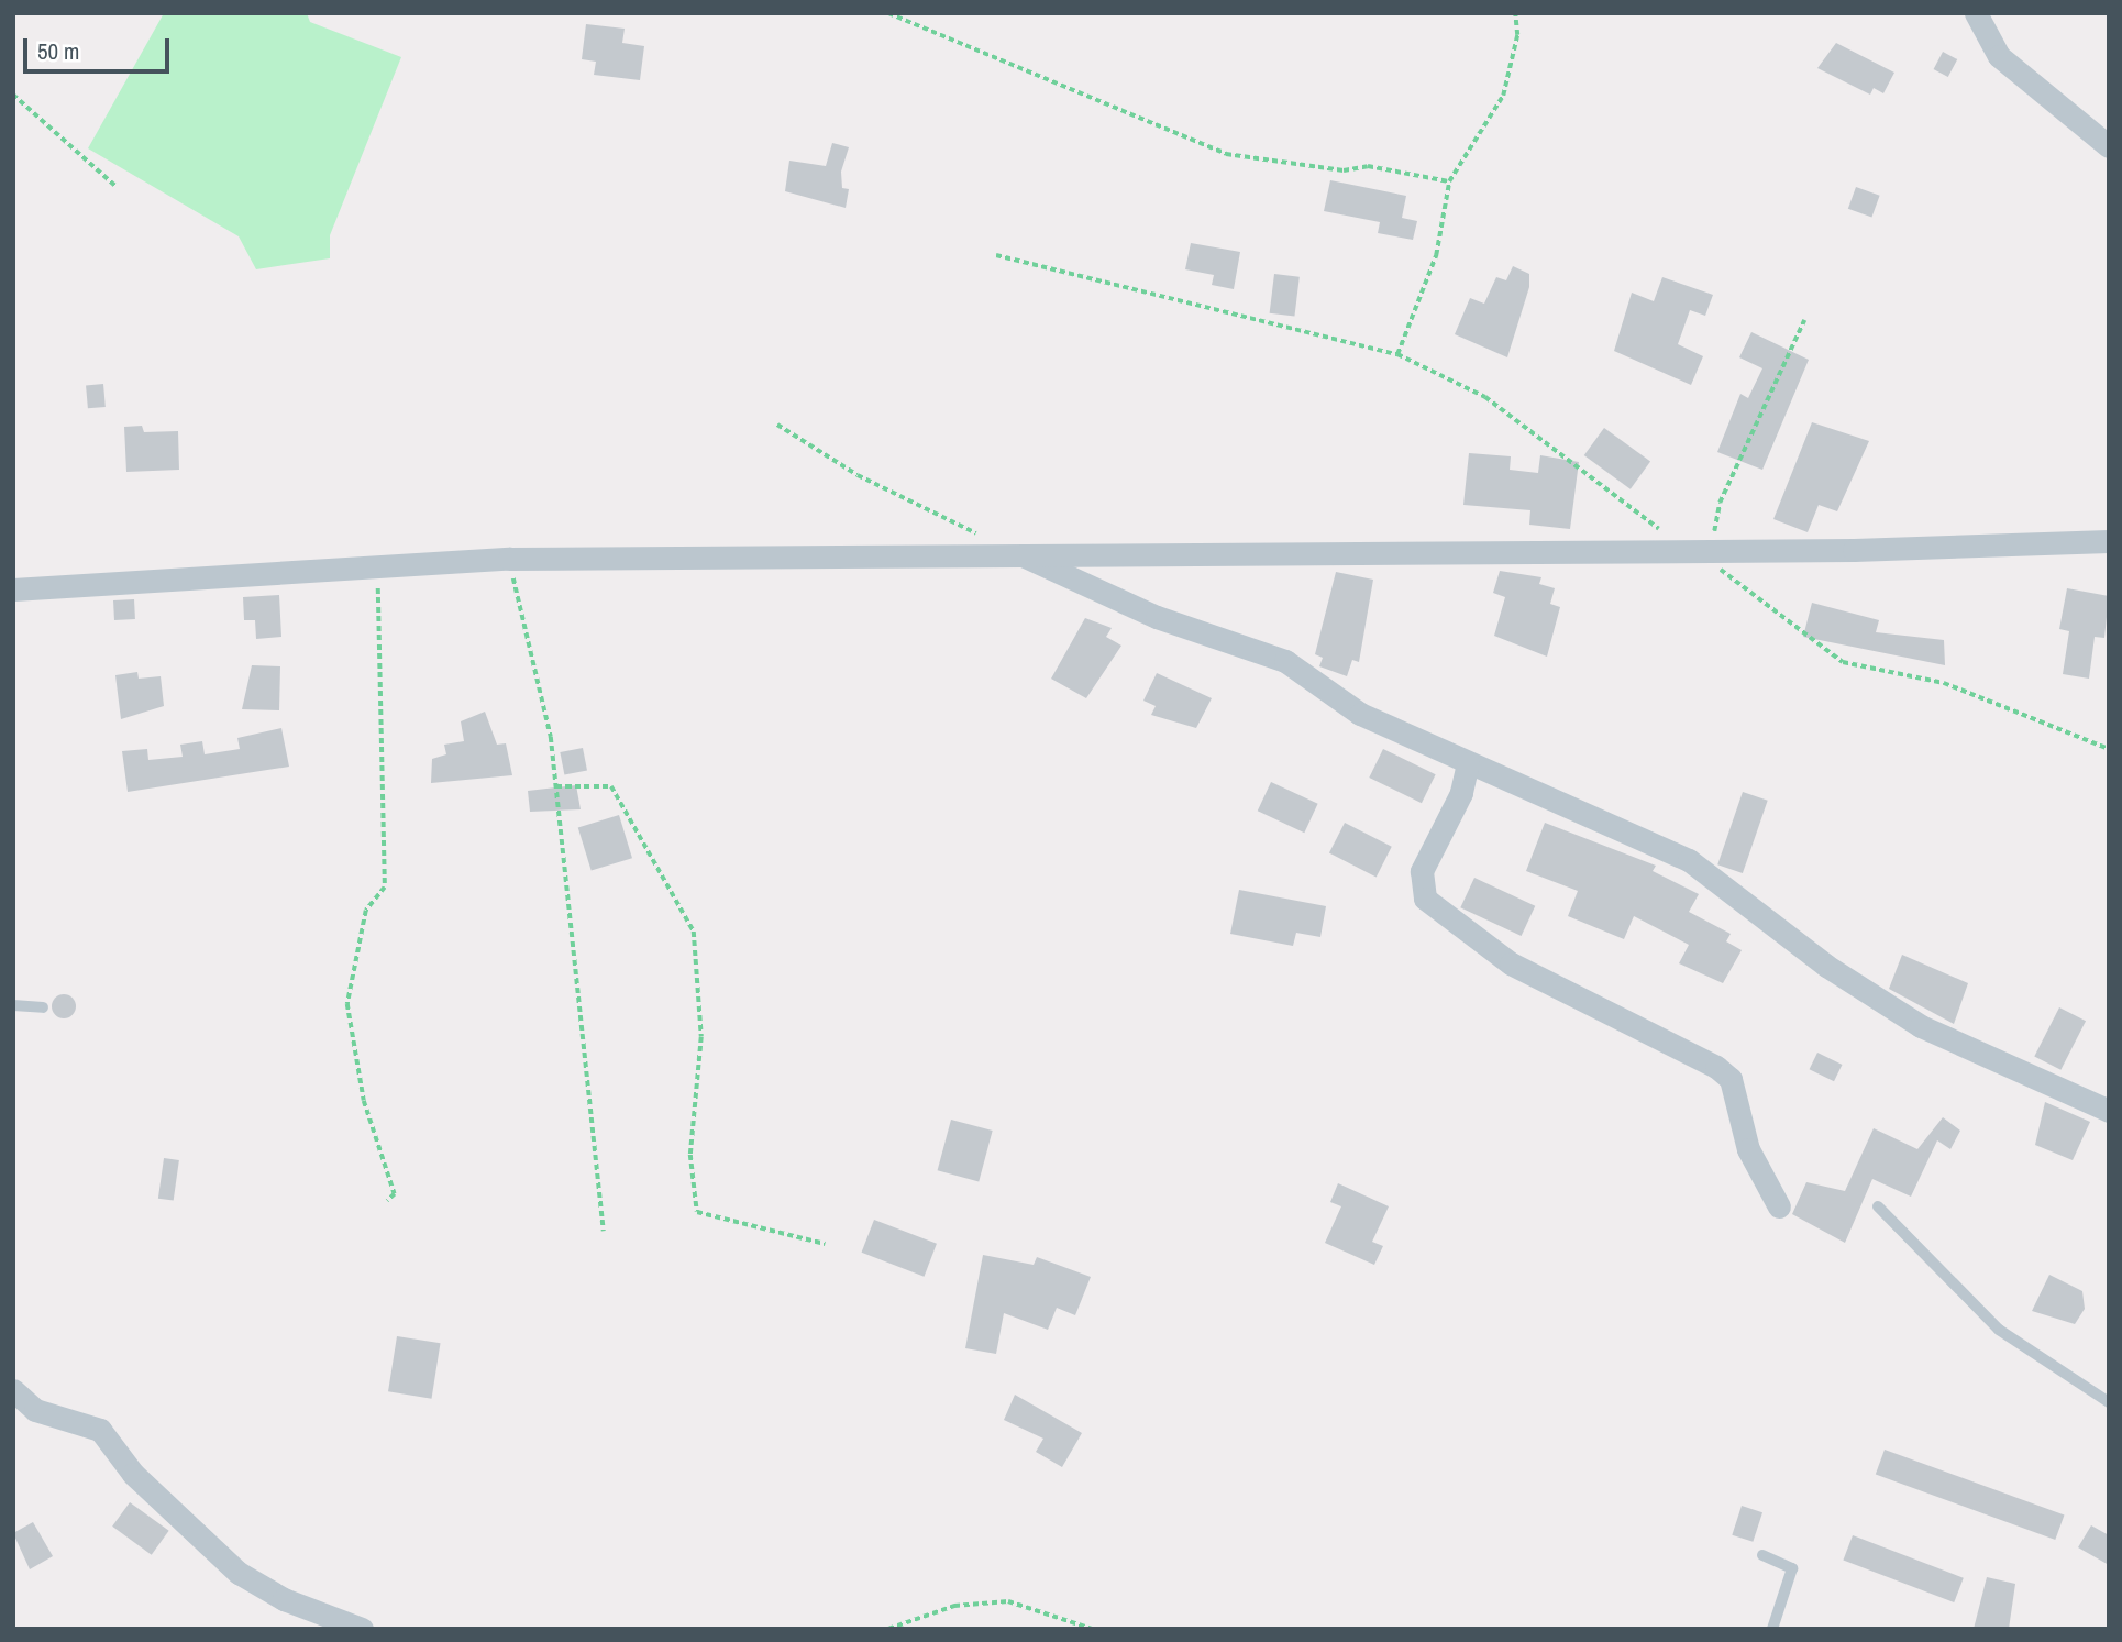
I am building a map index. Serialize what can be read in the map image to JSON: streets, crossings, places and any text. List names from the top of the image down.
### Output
{
  "scale_bar": "50 m"
}
